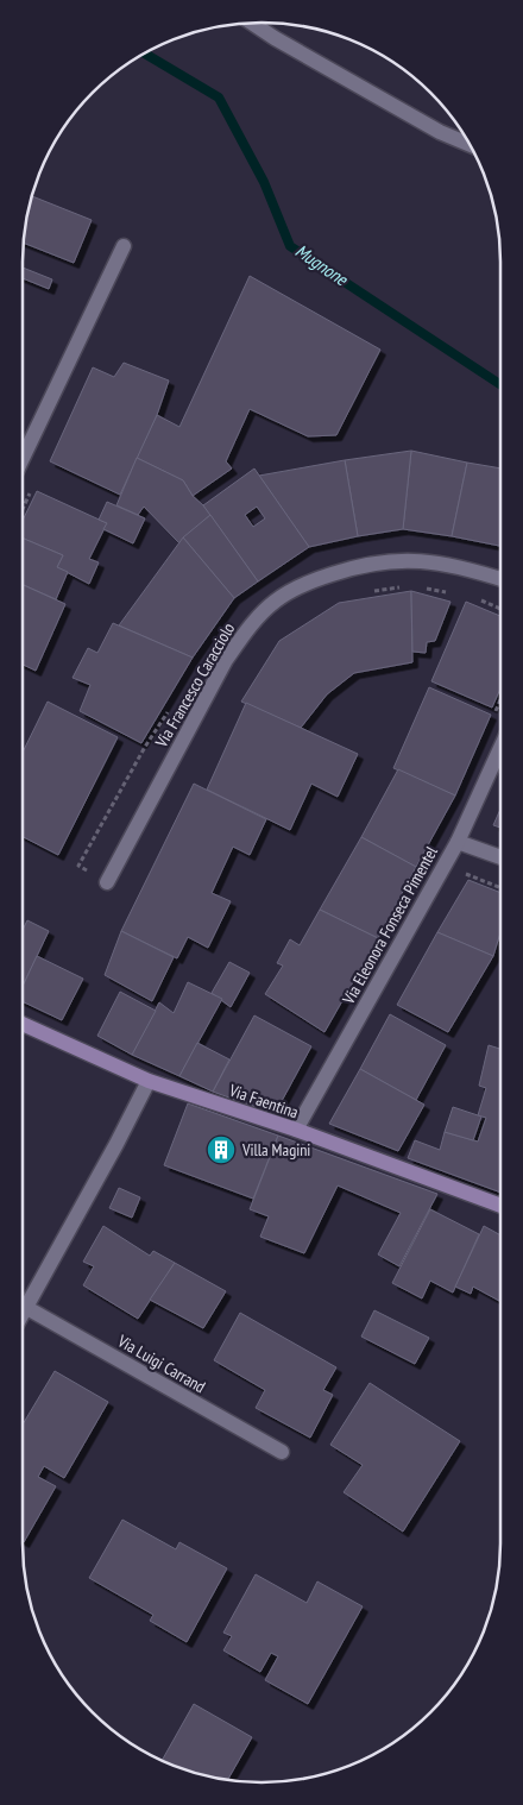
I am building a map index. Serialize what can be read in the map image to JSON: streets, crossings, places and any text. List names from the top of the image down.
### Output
{
  "streets": {
    "street": [
      "Via Francesco Caracciolo",
      "Via Eleonora Fonseca Pimentel",
      "Via Faentina",
      "Via Luigi Carrand"
    ]
  },
  "crossings": [
    ["Via Eleonora Fonseca Pimentel", "Via Faentina"]
  ],
  "water": ["Mugnone"],
  "places": {
    "building": ["Villa Magini"]
  }
}
